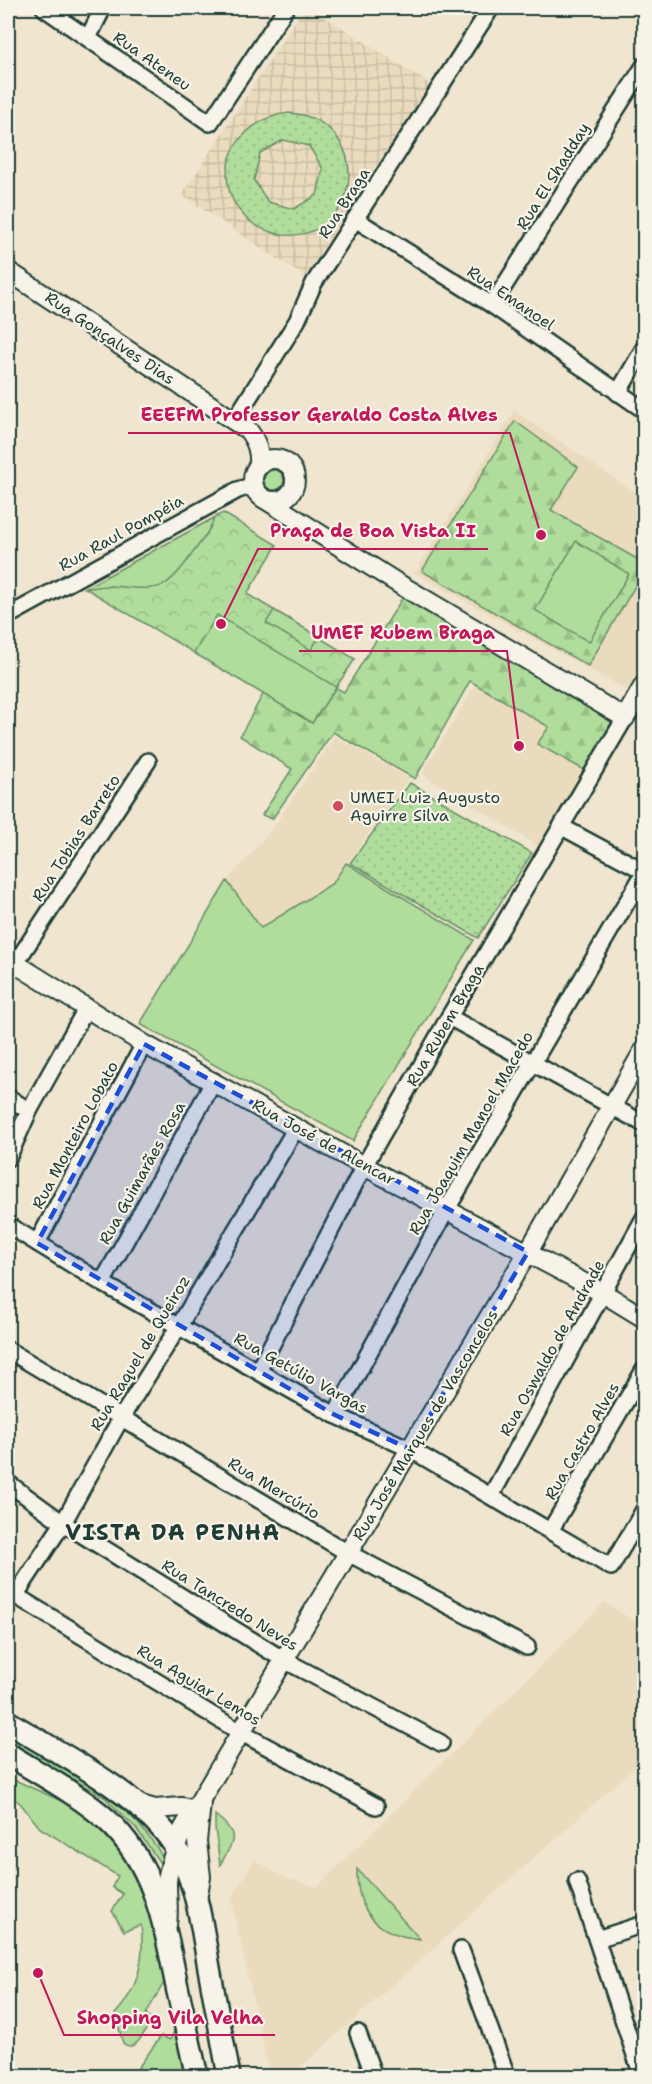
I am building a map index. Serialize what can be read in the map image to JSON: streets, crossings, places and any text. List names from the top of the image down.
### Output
{
  "streets": {
    "street": [
      "Rua Ateneu",
      "Rua El Shadday",
      "Rua Braga",
      "Rua Emanoel",
      "Rua Gonçalves Dias",
      "Rua Raul Pompéia",
      "Rua Tobias Barreto",
      "Rua Rubem Braga",
      "Rua Joaquim Manoel Macedo",
      "Rua Monteiro Lobato",
      "Rua José de Alencar",
      "Rua Guimarães Rosa",
      "Rua Oswaldo de Andrade",
      "Rua Raquel de Queiroz",
      "Rua Getúlio Vargas",
      "Rua José Marques de Vasconcelos",
      "Rua Castro Alves",
      "Rua Mercúrio",
      "Rua Tancredo Neves",
      "Rua Aguiar Lemos"
    ]
  },
  "crossings": [
    ["Rua El Shadday", "Rua Emanoel"],
    ["Rua Braga", "Rua Emanoel"],
    ["Rua Braga", "Rua Gonçalves Dias"],
    ["Rua Gonçalves Dias", "Rua Raul Pompéia"],
    ["Rua Gonçalves Dias", "Rua Rubem Braga"],
    ["Rua Tobias Barreto", "Rua José de Alencar"],
    ["Rua Rubem Braga", "Rua José de Alencar"],
    ["Rua Rubem Braga", "Rua Getúlio Vargas"],
    ["Rua Joaquim Manoel Macedo", "Rua José de Alencar"],
    ["Rua Joaquim Manoel Macedo", "Rua Getúlio Vargas"],
    ["Rua Monteiro Lobato", "Rua José de Alencar"],
    ["Rua Monteiro Lobato", "Rua Getúlio Vargas"],
    ["Rua José de Alencar", "Rua Guimarães Rosa"],
    ["Rua José de Alencar", "Rua Oswaldo de Andrade"],
    ["Rua José de Alencar", "Rua Raquel de Queiroz"],
    ["Rua José de Alencar", "Rua José Marques de Vasconcelos"],
    ["Rua Guimarães Rosa", "Rua Getúlio Vargas"],
    ["Rua Oswaldo de Andrade", "Rua Getúlio Vargas"],
    ["Rua Raquel de Queiroz", "Rua Getúlio Vargas"],
    ["Rua Raquel de Queiroz", "Rua Mercúrio"],
    ["Rua Raquel de Queiroz", "Rua Tancredo Neves"],
    ["Rua Raquel de Queiroz", "Rua Aguiar Lemos"],
    ["Rua Getúlio Vargas", "Rua José Marques de Vasconcelos"],
    ["Rua Getúlio Vargas", "Rua Castro Alves"],
    ["Rua José Marques de Vasconcelos", "Rua Mercúrio"],
    ["Rua José Marques de Vasconcelos", "Rua Tancredo Neves"],
    ["Rua José Marques de Vasconcelos", "Rua Aguiar Lemos"]
  ],
  "districts": ["VISTA DA PENHA"],
  "places": [
    "EEEFM Professor Geraldo Costa Alves",
    "Praça de Boa Vista II",
    "UMEF Rubem Braga",
    "UMEI Luiz Augusto Aguirre Silva",
    "Shopping Vila Velha"
  ]
}
